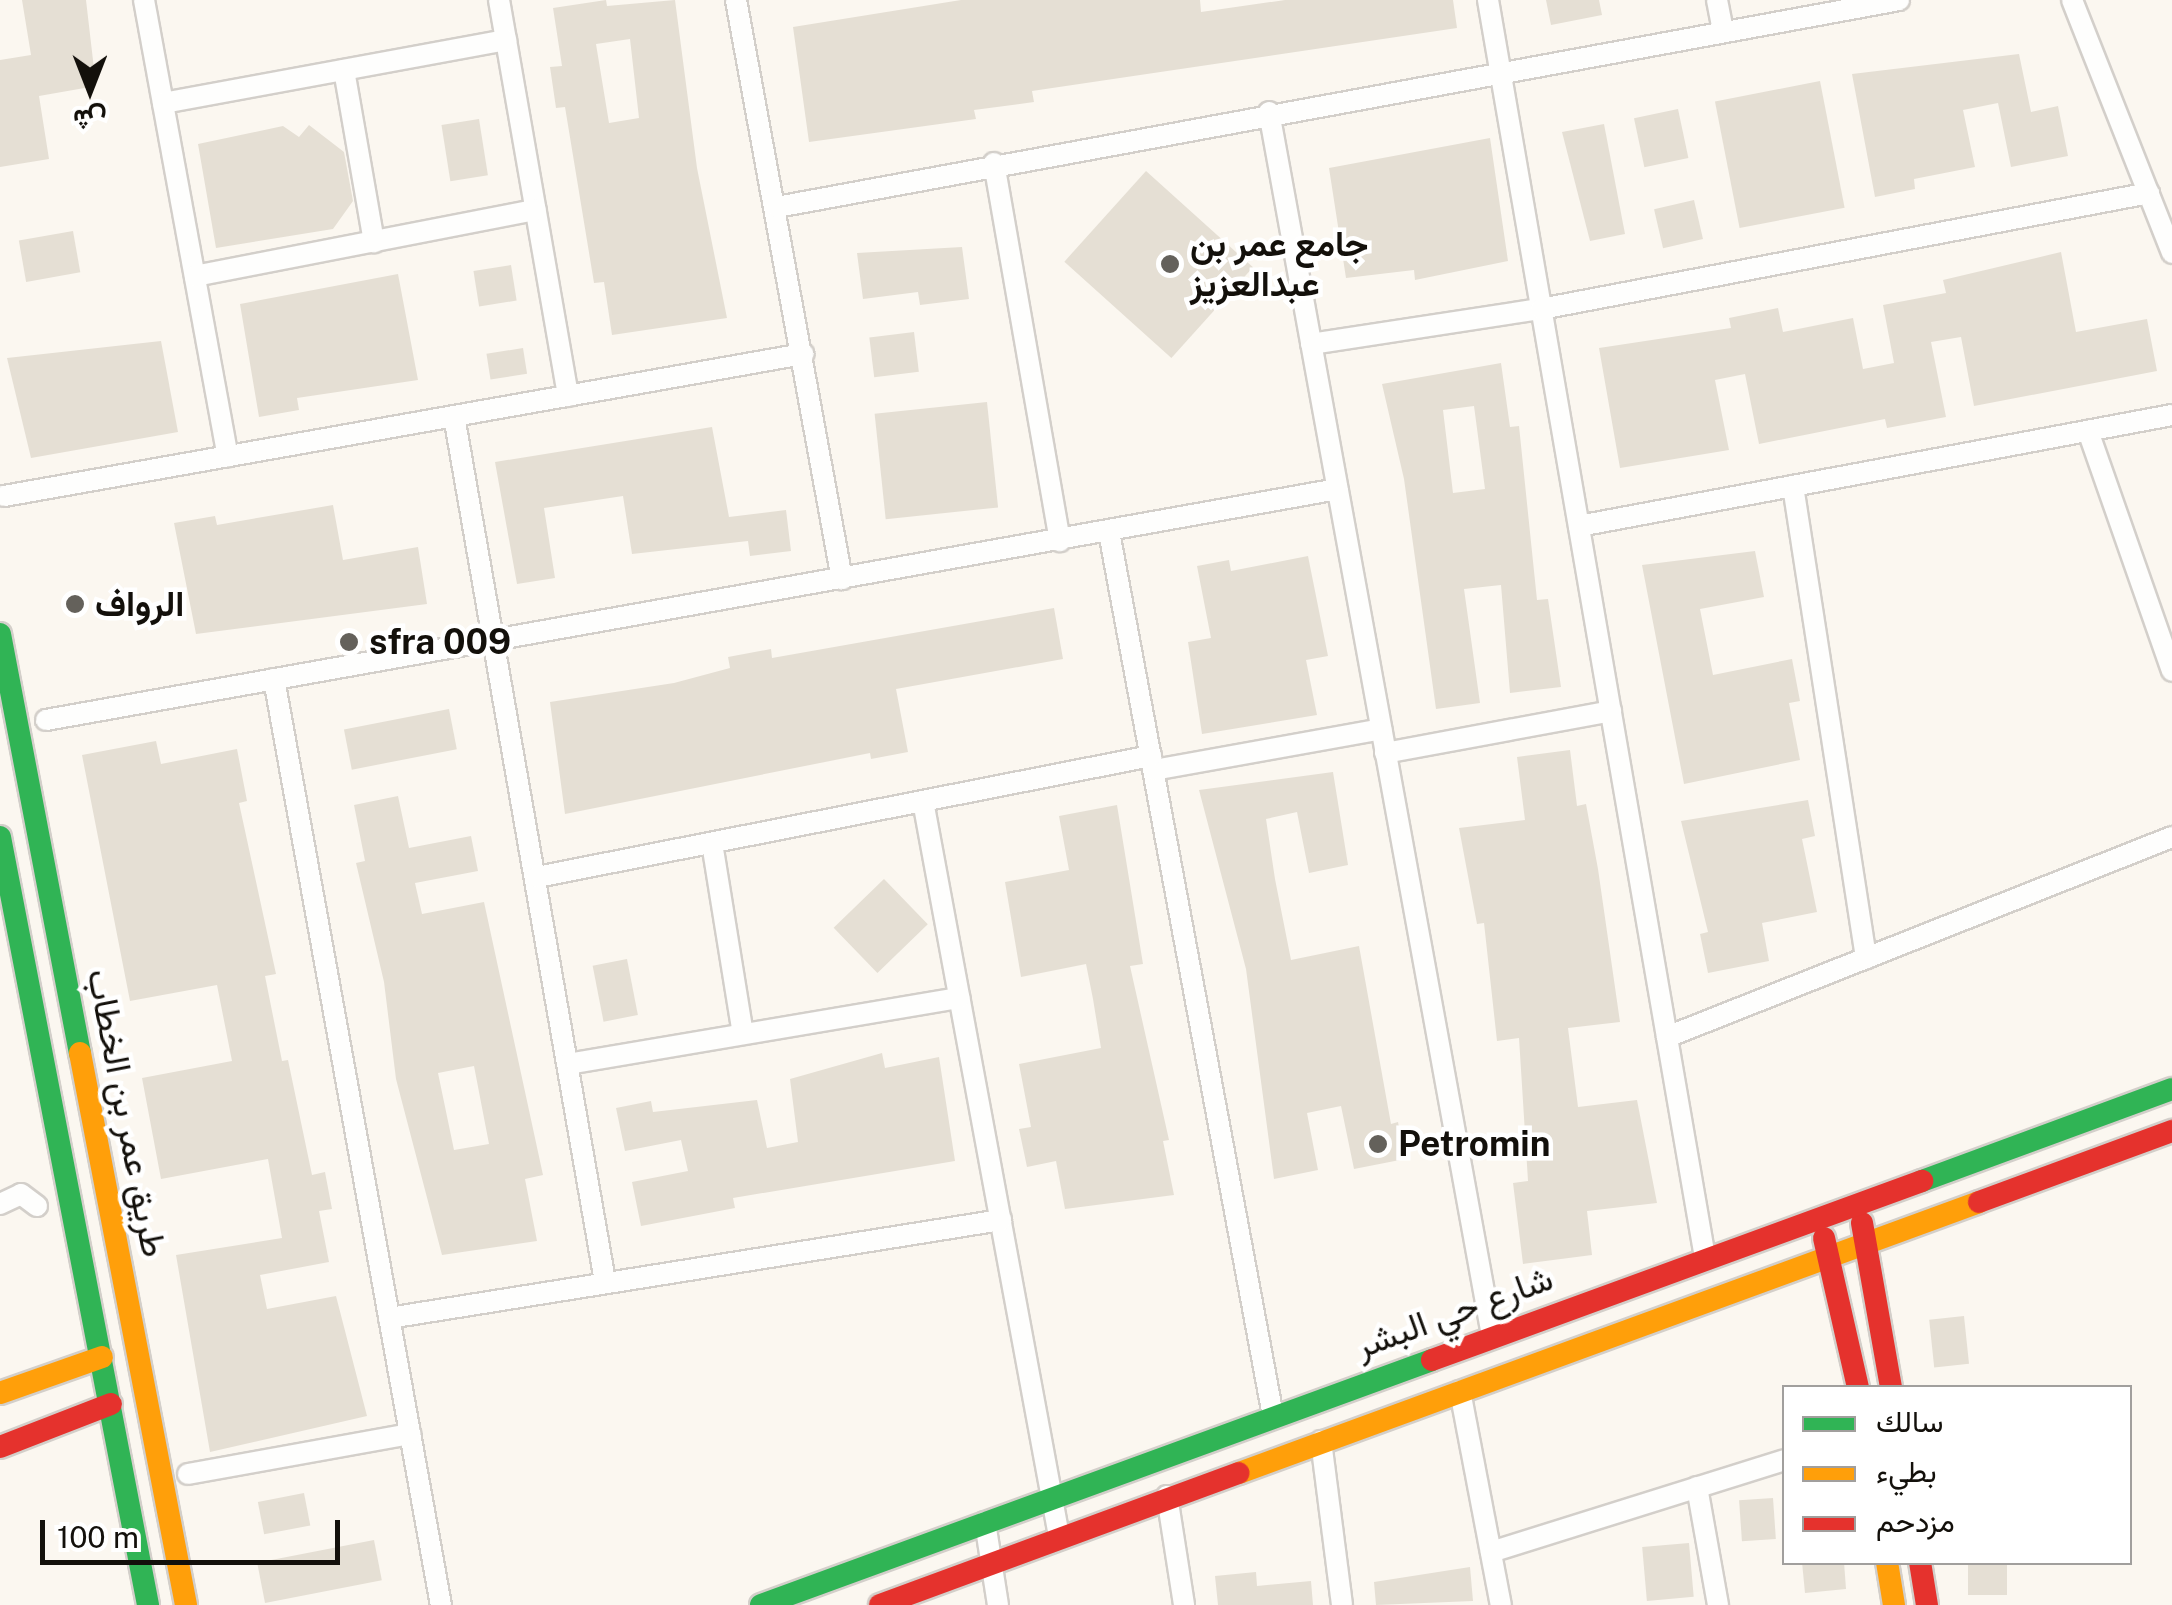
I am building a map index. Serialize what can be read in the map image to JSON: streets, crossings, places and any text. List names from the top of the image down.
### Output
{
  "streets": {
    "street": ["طريق عمر بن الخطاب", "شارع حي البشر"]
  },
  "places": [
    "جامع عمر بن عبدالعزيز",
    "الرواف",
    "sfra 009",
    "Petromin"
  ],
  "legend": ["سالك", "بطيء", "مزدحم"],
  "scale_bar": "100 m",
  "north": "bottom"
}
